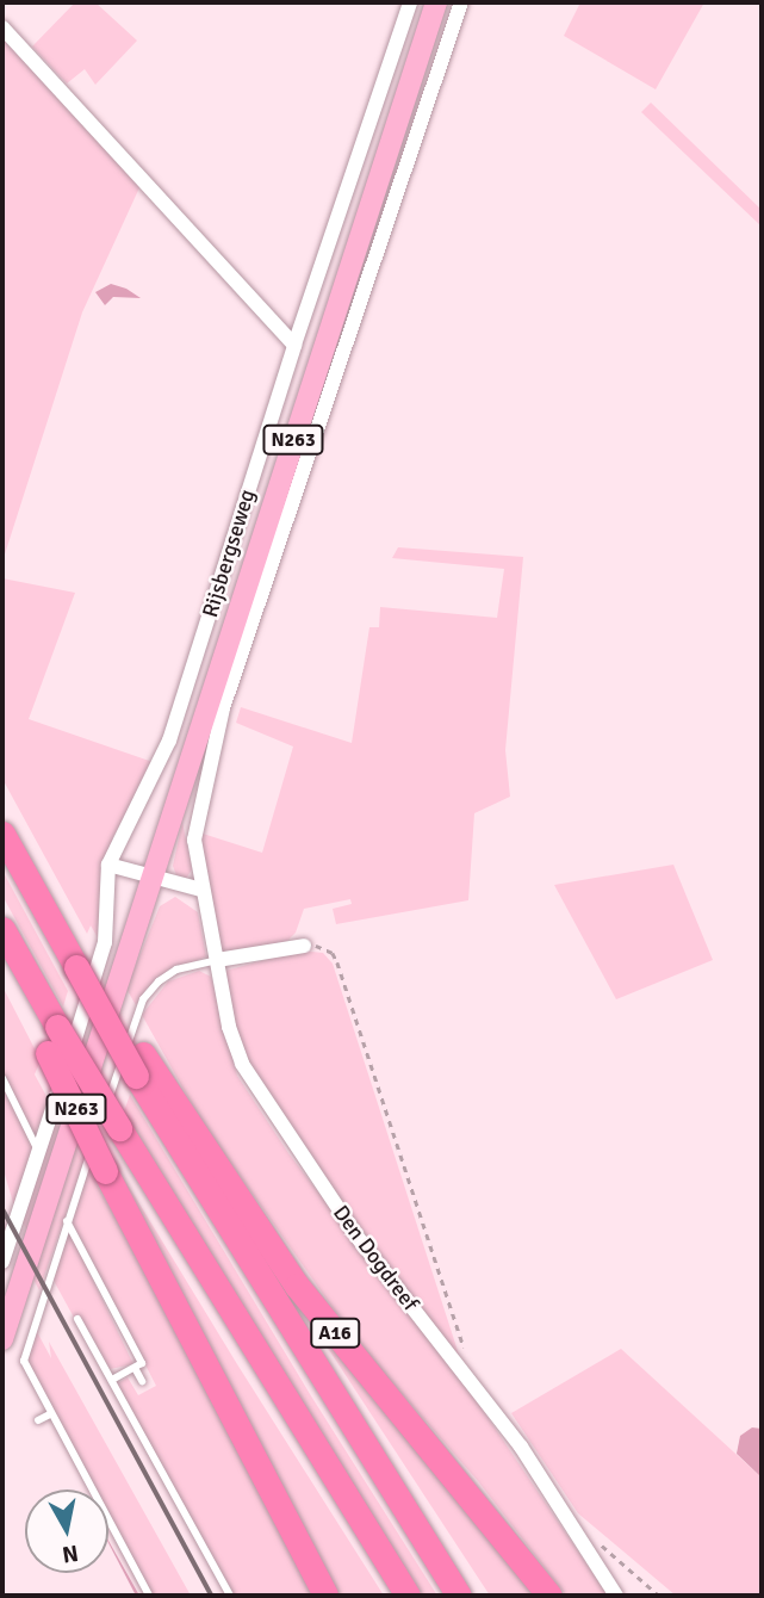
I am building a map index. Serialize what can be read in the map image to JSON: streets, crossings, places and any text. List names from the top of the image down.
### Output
{
  "streets": {
    "highway": ["A16"],
    "main road": ["N263", "Rijsbergseweg"],
    "street": ["Den Dogdreef"]
  },
  "crossings": [
    ["Rijsbergseweg", "Den Dogdreef"]
  ],
  "north": "bottom"
}
